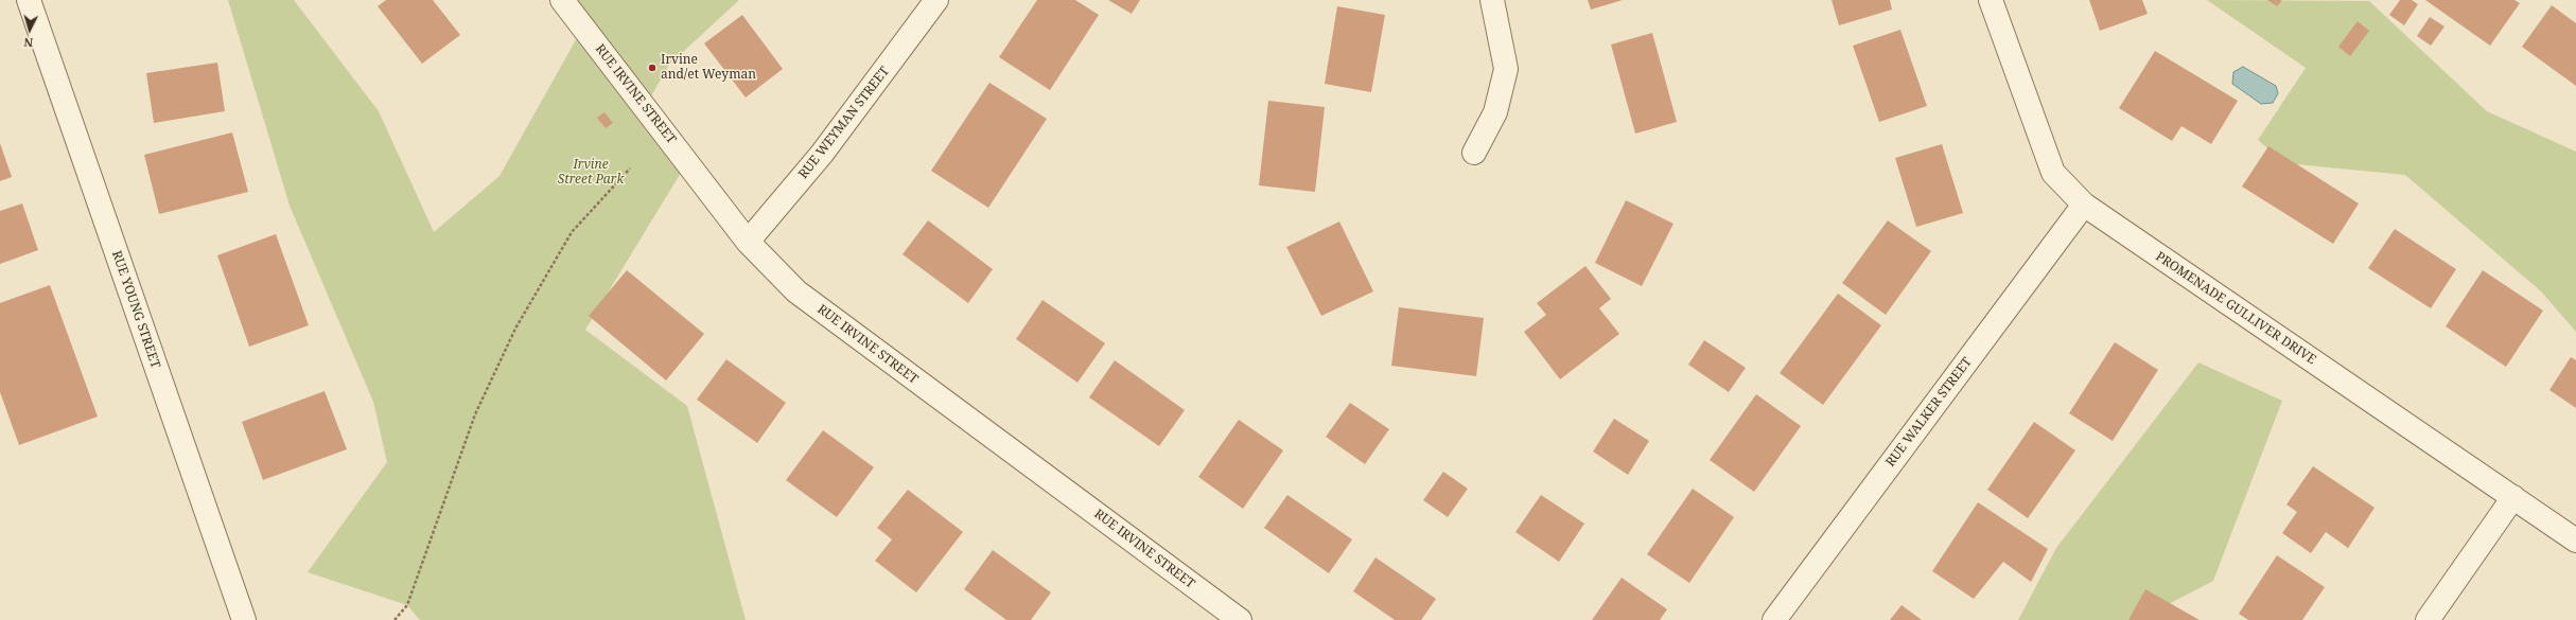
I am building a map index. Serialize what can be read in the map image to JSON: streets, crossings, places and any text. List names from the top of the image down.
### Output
{
  "streets": {
    "street": [
      "RUE IRVINE STREET",
      "RUE WEYMAN STREET",
      "PROMENADE GULLIVER DRIVE",
      "RUE YOUNG STREET",
      "RUE WALKER STREET"
    ]
  },
  "crossings": [
    ["RUE IRVINE STREET", "RUE WEYMAN STREET"],
    ["PROMENADE GULLIVER DRIVE", "RUE WALKER STREET"]
  ],
  "parks": ["Irvine Street Park"],
  "places": ["Irvine and/et Weyman"],
  "north": "bottom"
}
